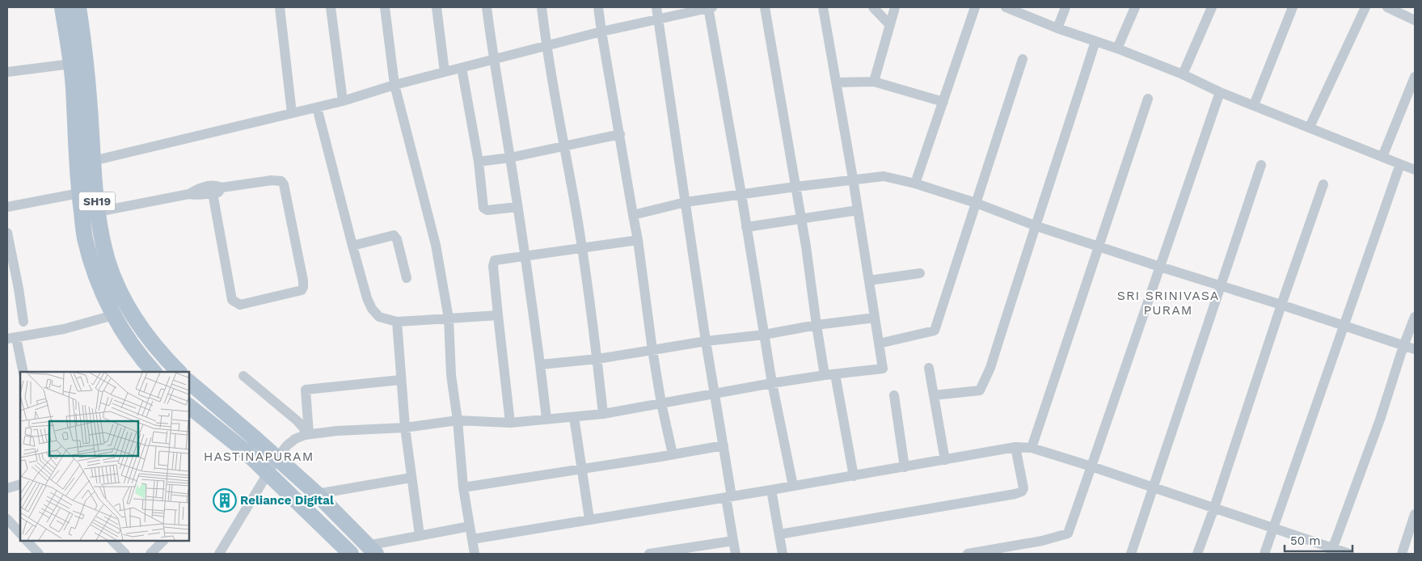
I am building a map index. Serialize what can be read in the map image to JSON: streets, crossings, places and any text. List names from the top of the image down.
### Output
{
  "streets": {
    "main road": ["SH19"]
  },
  "districts": ["SRI SRINIVASA PURAM", "HASTINAPURAM"],
  "places": {
    "building": ["Reliance Digital"]
  },
  "scale_bar": "50 m"
}
